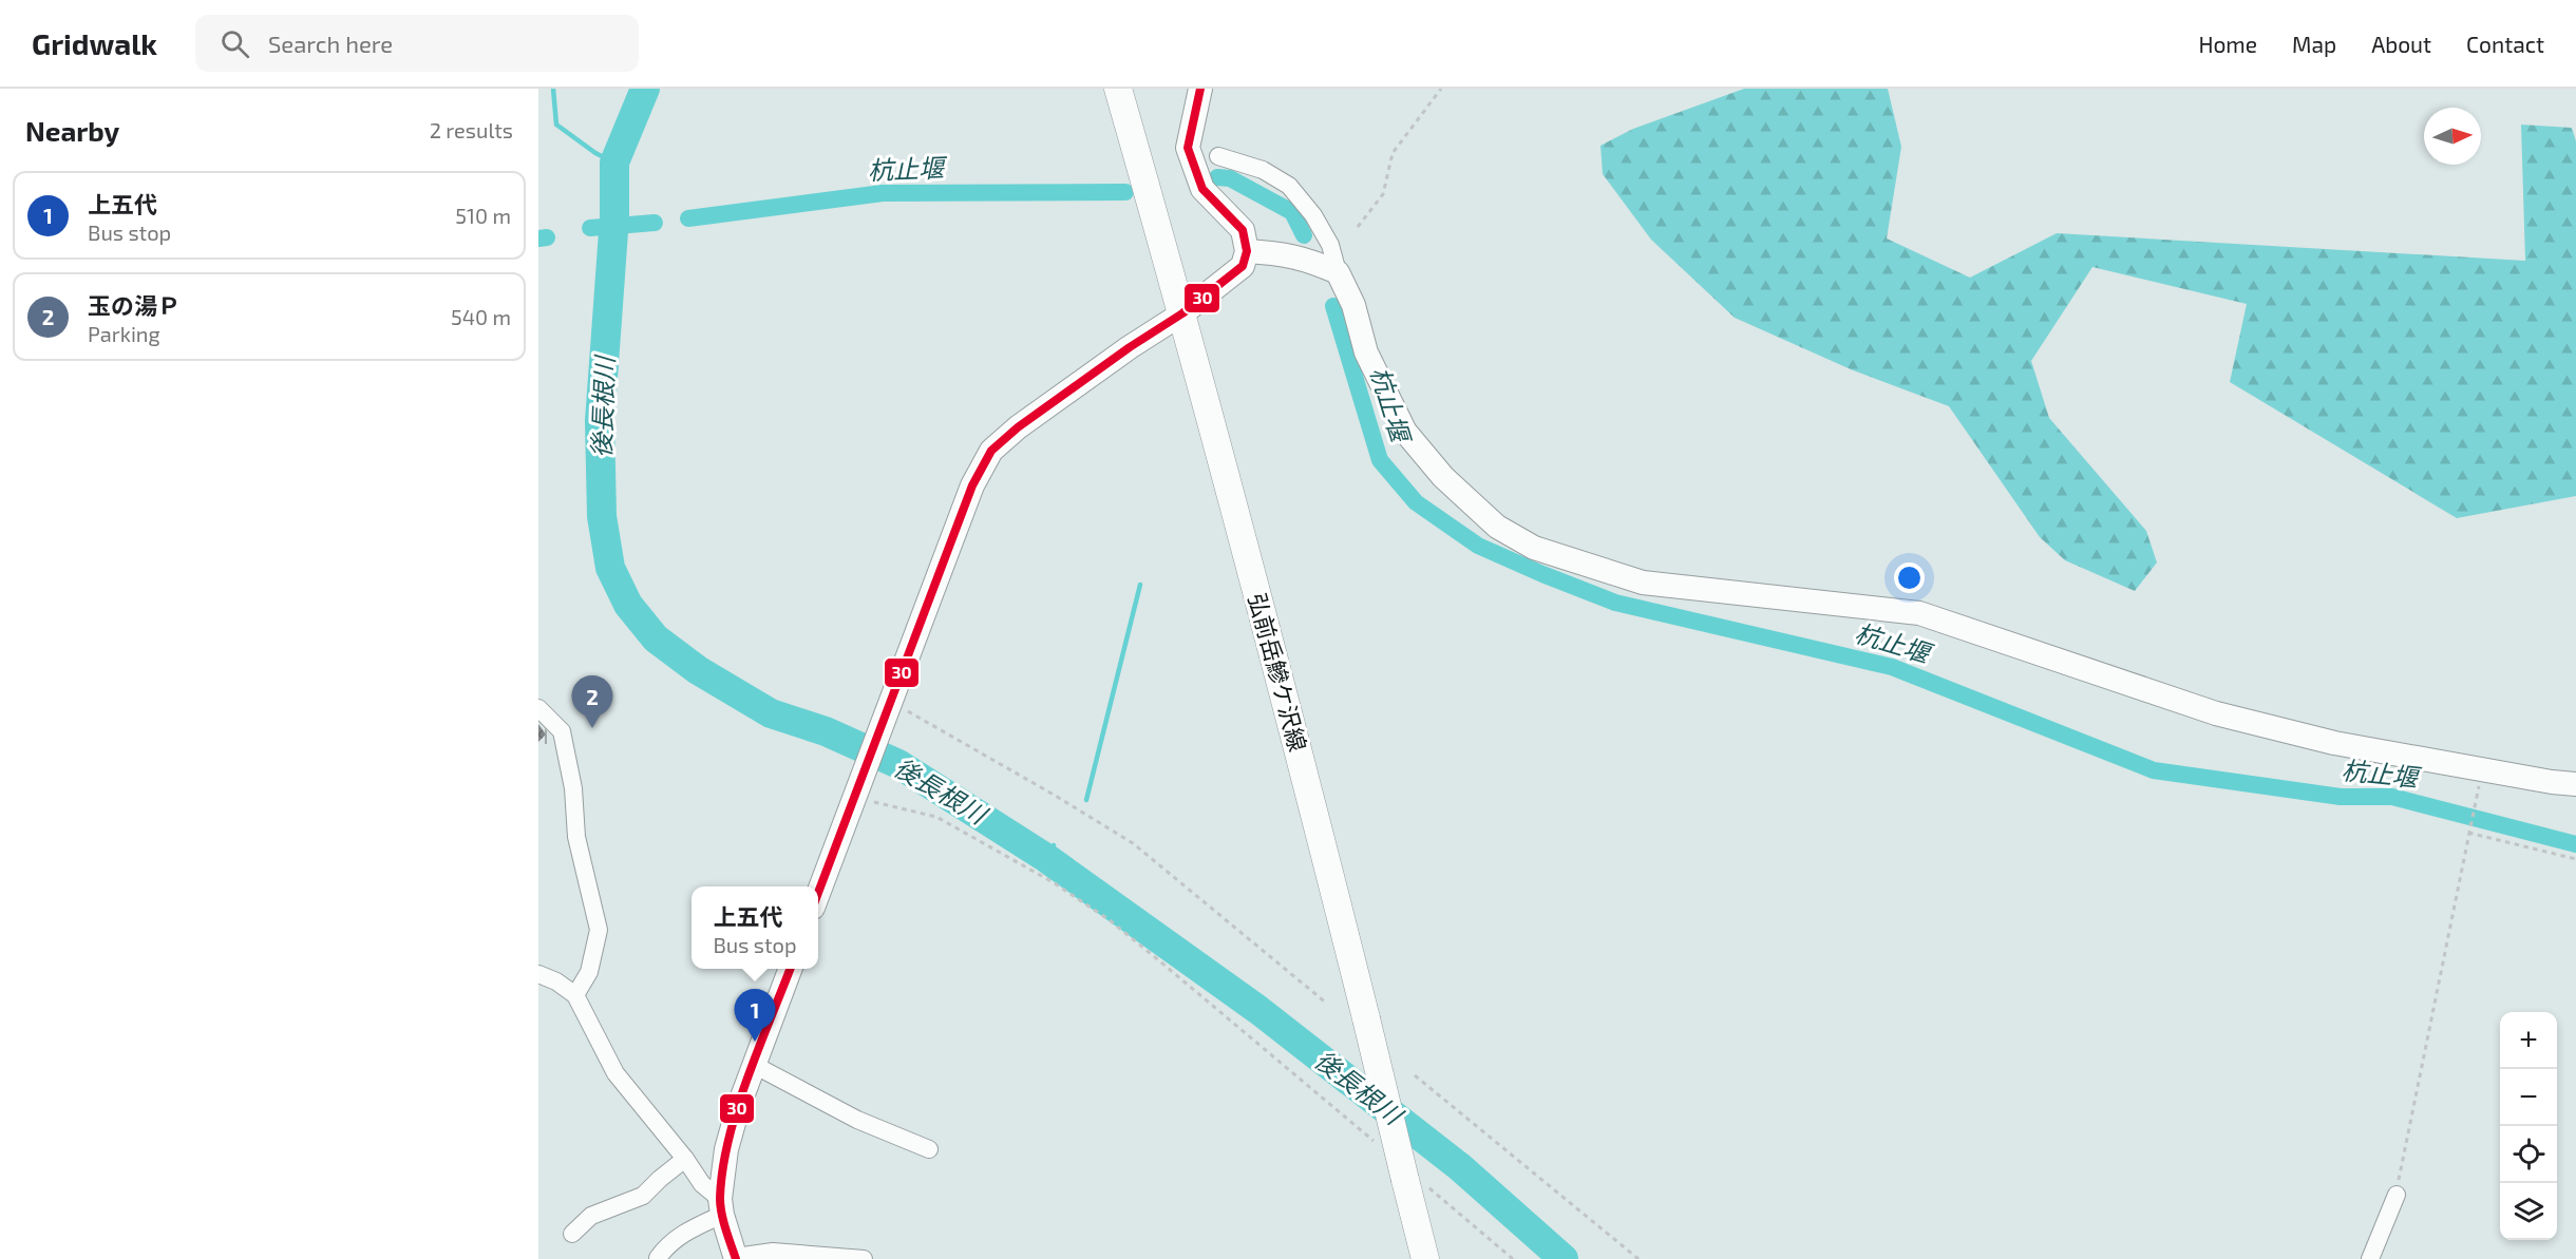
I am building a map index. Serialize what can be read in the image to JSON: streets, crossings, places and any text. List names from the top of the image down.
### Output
{
  "streets": {
    "main road": ["弘前岳鰺ケ沢線"]
  },
  "water": ["杭止堰", "後長根川"],
  "lines": ["transit line 30"],
  "north": "right",
  "page": {
    "header": "Gridwalk",
    "search": "Search here",
    "nav": [
      "Home",
      "Map",
      "About",
      "Contact"
    ],
    "heading": ["Nearby", "2 results"],
    "list": [
      {
        "mark": "1",
        "name": "上五代",
        "note": "Bus stop",
        "value": "510 m"
      },
      {
        "mark": "2",
        "name": "玉の湯Ｐ",
        "note": "Parking",
        "value": "540 m"
      }
    ],
    "pins": ["2", "1"],
    "popup": ["上五代", "Bus stop"],
    "map_buttons": ["+", "−"]
  }
}
